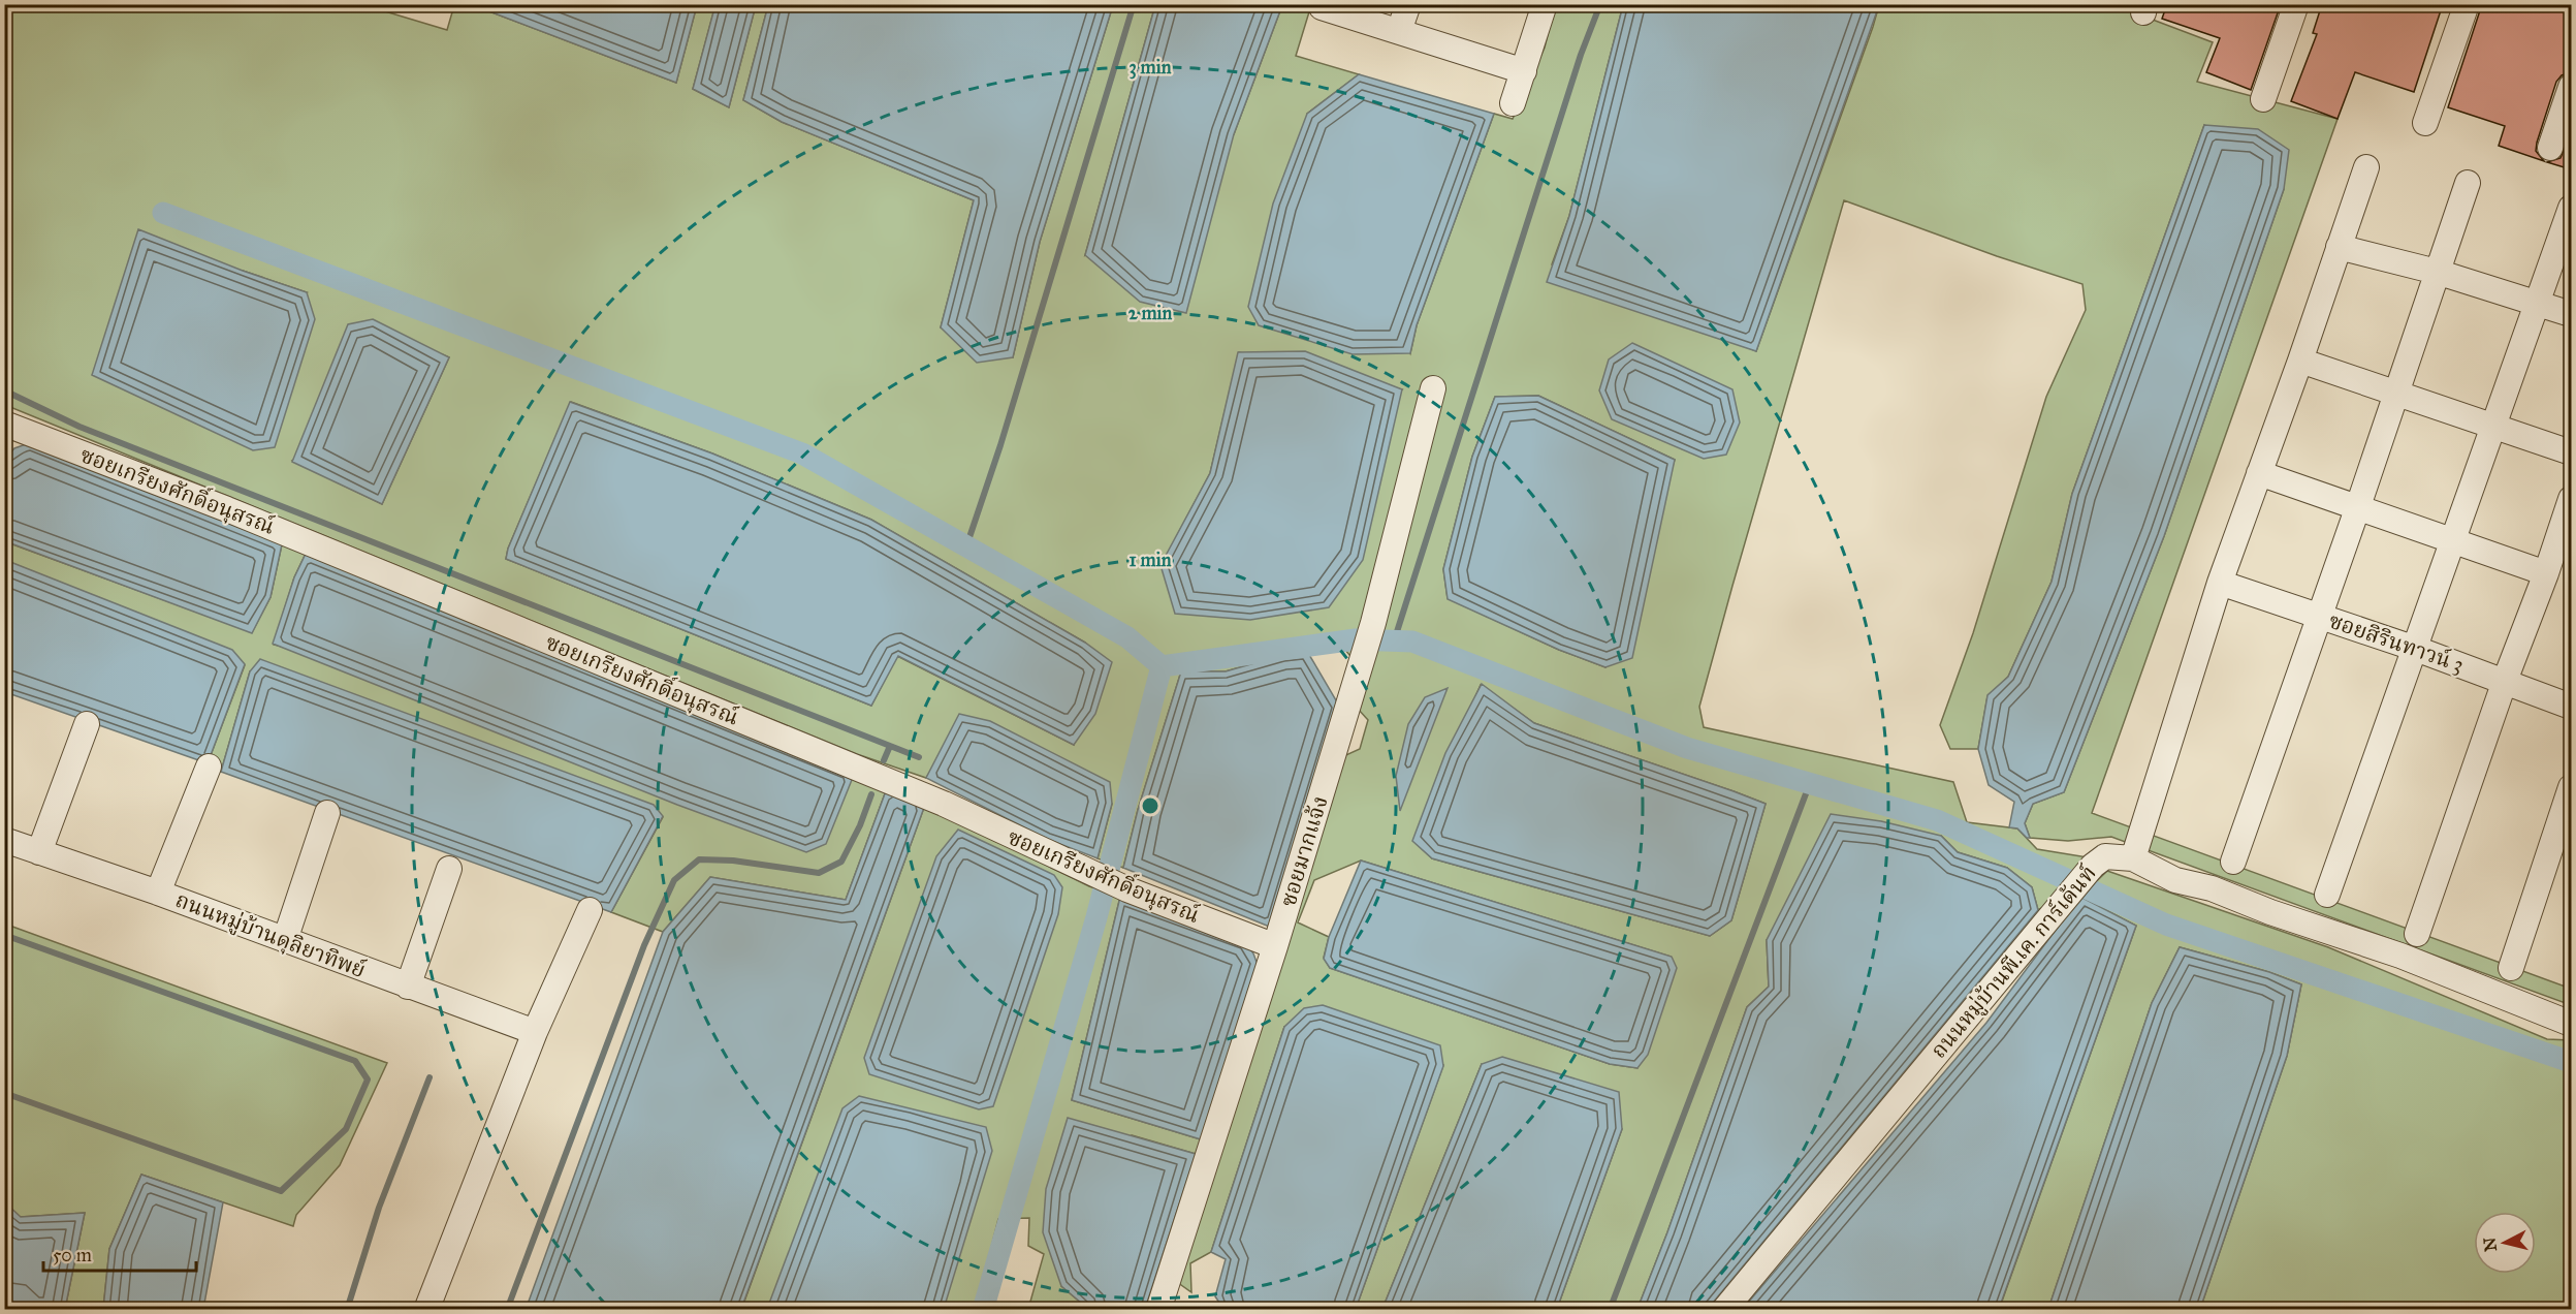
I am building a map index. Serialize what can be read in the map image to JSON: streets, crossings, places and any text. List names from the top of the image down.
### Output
{
  "streets": {
    "street": [
      "ซอยเกรียงศักดิ์อนุสรณ์",
      "ซอยสิรินทาวน์ 3",
      "ซอยมากแจ้ง",
      "ถนนหมู่บ้านดุลิยาทิพย์",
      "ถนนหมู่บ้านพี.เค. การ์เด้นท์"
    ]
  },
  "crossings": [
    ["ซอยเกรียงศักดิ์อนุสรณ์", "ซอยมากแจ้ง"]
  ],
  "scale_bar": "50 m",
  "north": "left",
  "rings": ["3 min", "2 min", "1 min"]
}
